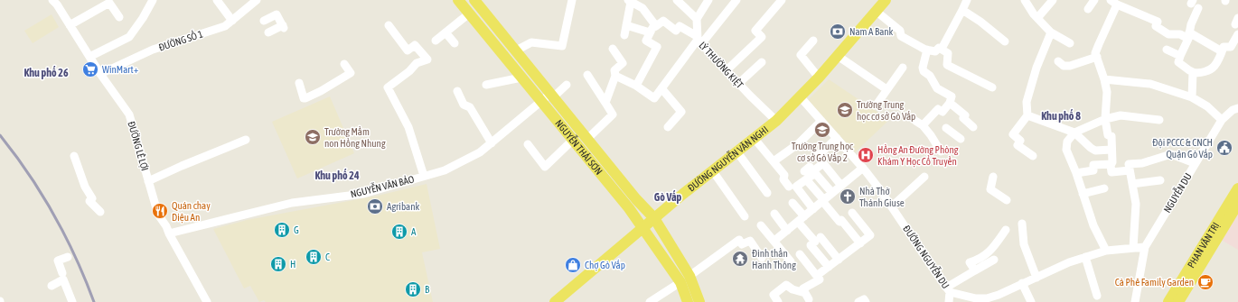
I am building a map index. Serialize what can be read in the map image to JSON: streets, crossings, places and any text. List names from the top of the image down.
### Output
{
  "streets": {
    "main road": ["NGUYỄN THÁI SƠN", "ĐƯỜNG NGUYỄN VĂN NGHI", "PHAN VĂN TRỊ"],
    "street": [
      "ĐƯỜNG SỐ 1",
      "LÝ THƯỜNG KIỆT",
      "ĐƯỜNG LÊ LỢI",
      "NGUYỄN VĂN BẢO",
      "NGUYỄN DU",
      "ĐƯỜNG NGUYỄN DU"
    ]
  },
  "crossings": [
    ["ĐƯỜNG SỐ 1", "ĐƯỜNG LÊ LỢI"],
    ["LÝ THƯỜNG KIỆT", "ĐƯỜNG NGUYỄN VĂN NGHI"],
    ["ĐƯỜNG LÊ LỢI", "NGUYỄN VĂN BẢO"],
    ["NGUYỄN THÁI SƠN", "ĐƯỜNG NGUYỄN VĂN NGHI"],
    ["NGUYỄN THÁI SƠN", "NGUYỄN VĂN BẢO"],
    ["ĐƯỜNG NGUYỄN VĂN NGHI", "ĐƯỜNG NGUYỄN DU"],
    ["NGUYỄN DU", "ĐƯỜNG NGUYỄN DU"]
  ],
  "districts": [
    "Khu phố 26",
    "Khu phố 8",
    "Khu phố 24",
    "Gò Vấp"
  ],
  "places": {
    "bank": ["Nam A Bank", "Agribank"],
    "supermarket": ["WinMart+"],
    "school or university": ["Trường Trung học cơ sở Gò Vấp", "Trường Trung học cơ sở Gò Vấp 2", "Trường Mầm non Hồng Nhung"],
    "public building": ["Đội PCCC & CNCH Quận Gò Vấp"],
    "hospital": ["Hồng An Đường Phòng Khám Y Học Cổ Truyền"],
    "church": ["Nhà Thờ Thánh Giuse"],
    "restaurant": ["Quán chay Diệu An"],
    "building": [
      "G",
      "A",
      "C",
      "H",
      "B"
    ],
    "temple": ["Đình thần Hanh Thông"],
    "shop": ["Chợ Gò Vấp"],
    "cafe": ["Cà Phê Family Garden"]
  }
}
